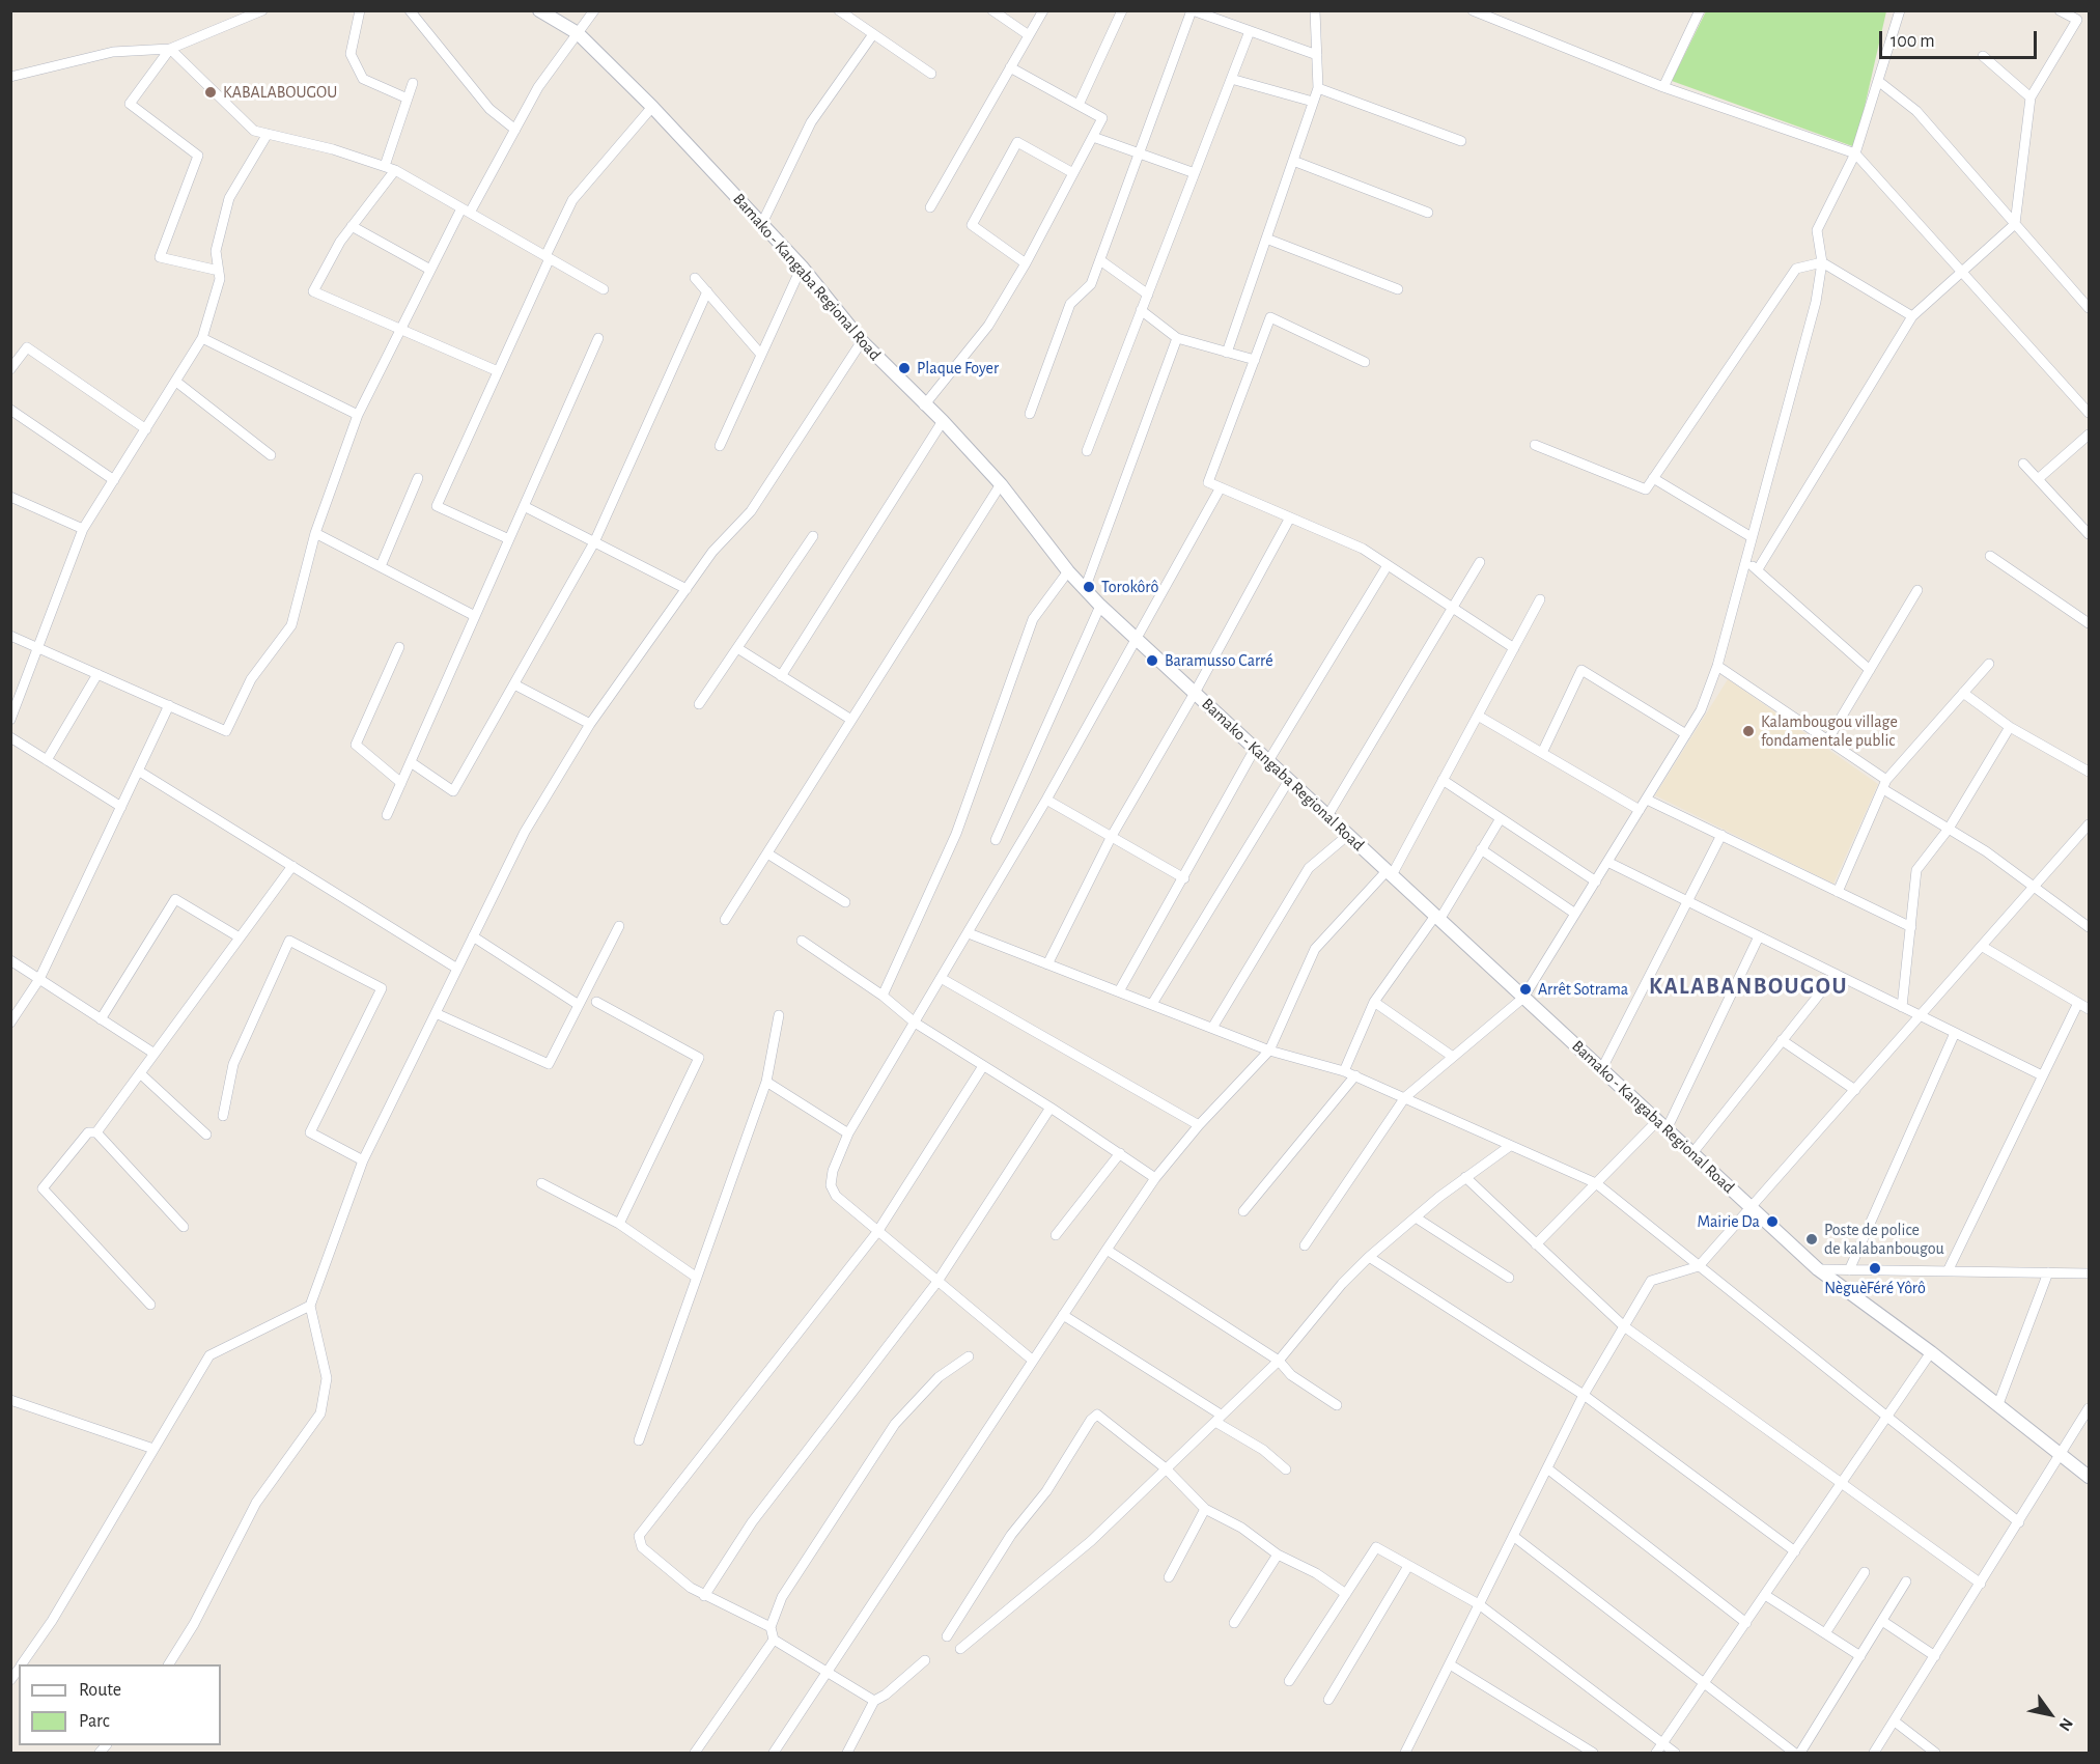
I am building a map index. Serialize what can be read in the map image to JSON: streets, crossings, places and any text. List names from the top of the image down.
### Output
{
  "streets": {
    "street": ["Bamako - Kangaba Regional Road"]
  },
  "districts": ["KALABANBOUGOU"],
  "places": [
    "KABALABOUGOU",
    "Plaque Foyer",
    "Torokôrô",
    "Baramusso Carré",
    "Kalambougou village fondamentale public",
    "Arrêt Sotrama",
    "Mairie Da",
    "Poste de police de kalabanbougou",
    "NèguèFéré Yôrô"
  ],
  "legend": ["Route", "Parc"],
  "scale_bar": "100 m",
  "north": "bottom right"
}
